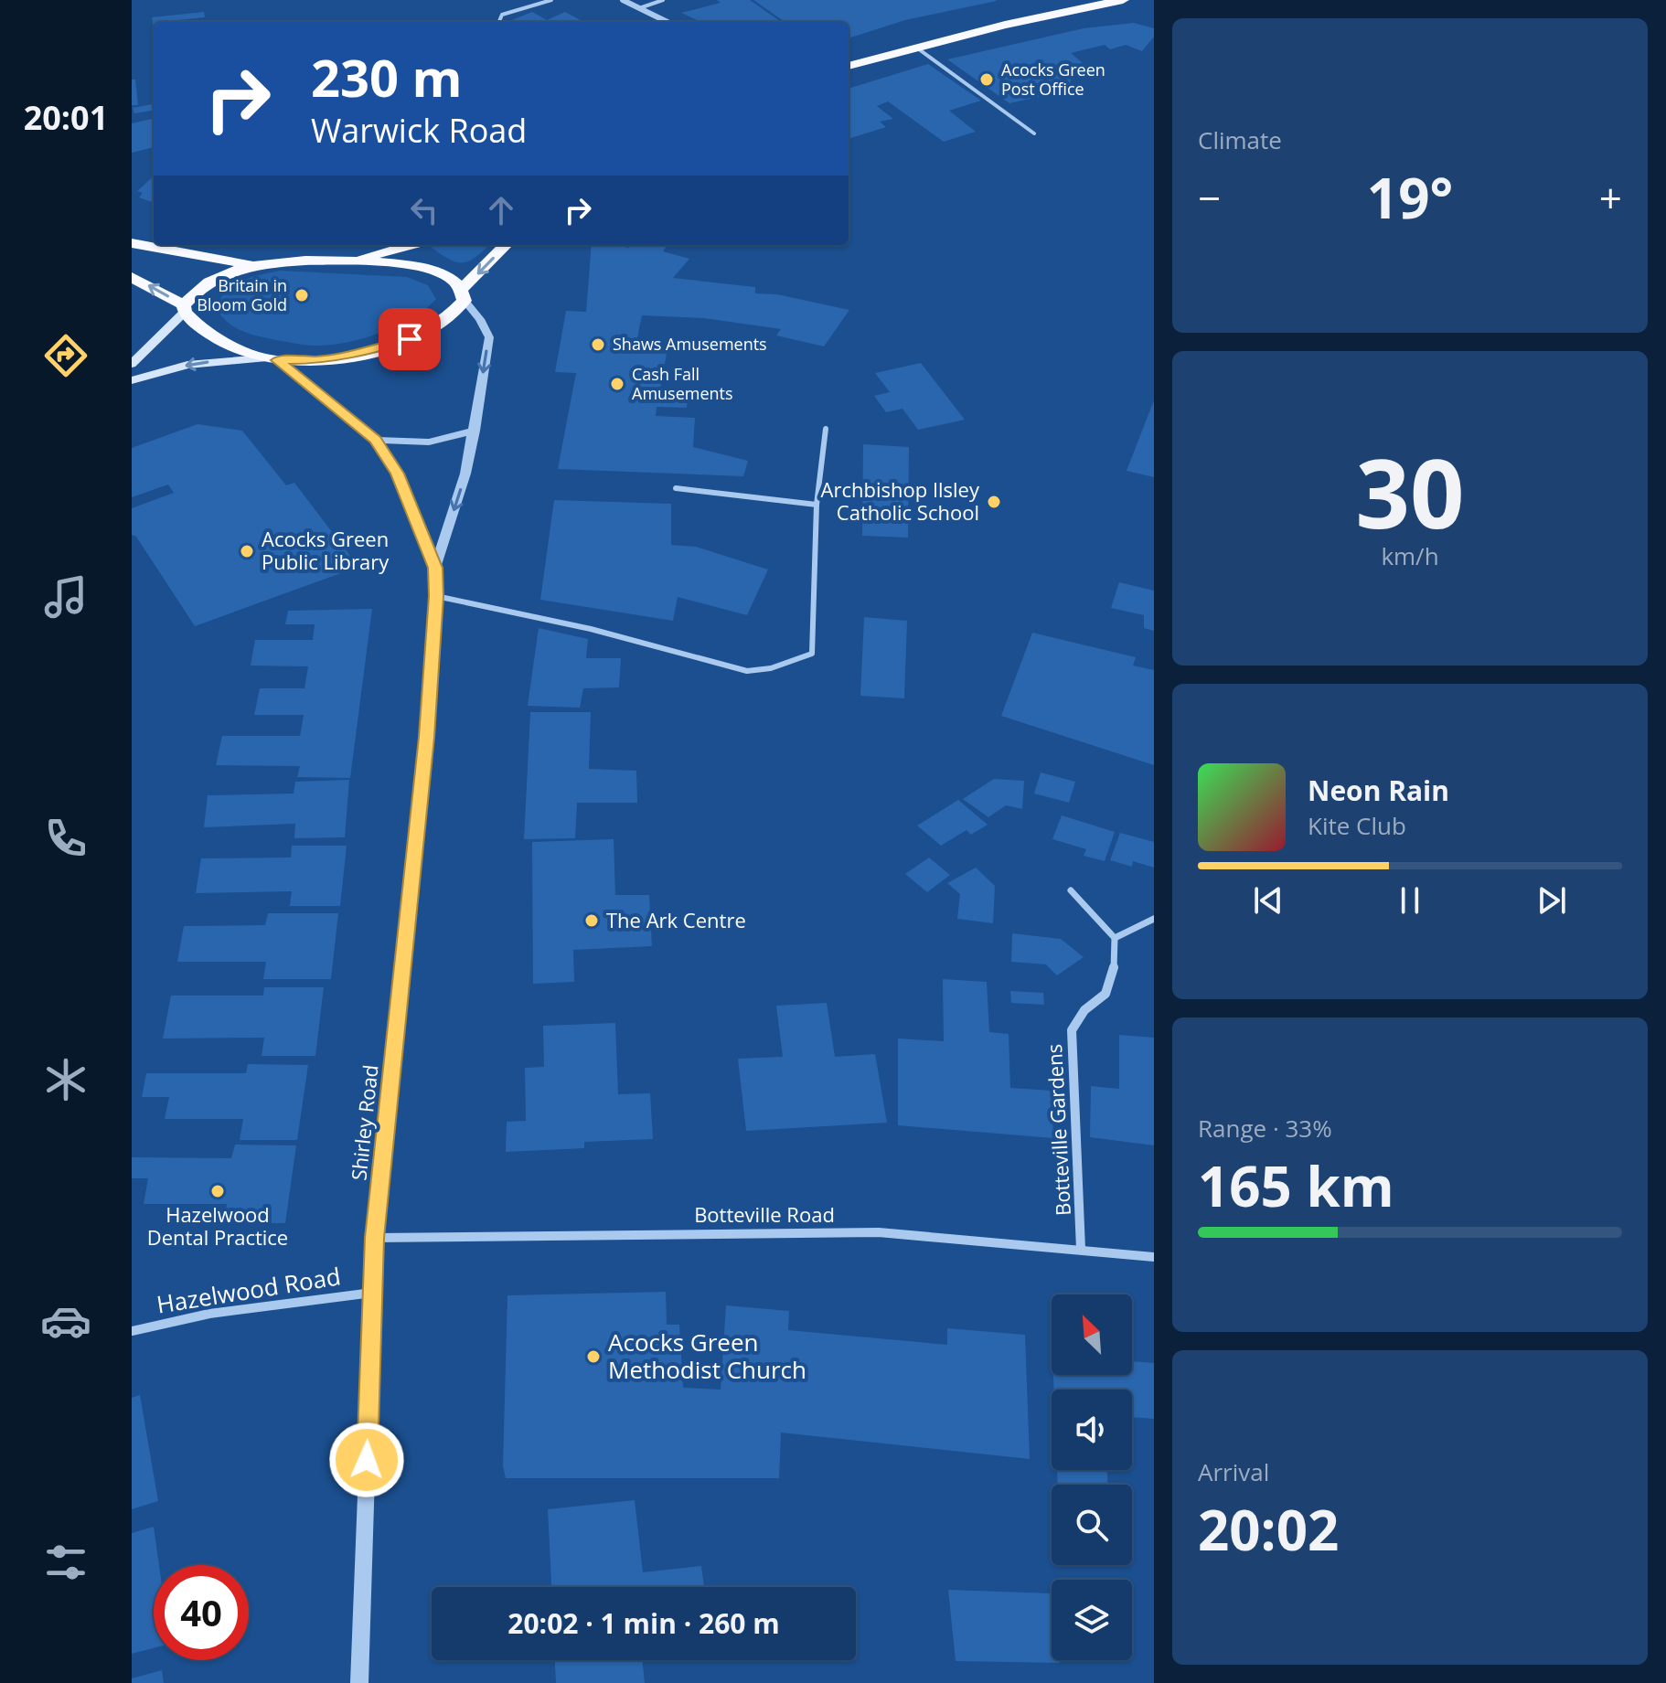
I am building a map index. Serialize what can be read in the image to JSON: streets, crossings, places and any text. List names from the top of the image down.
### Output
{
  "streets": {
    "street": [
      "Shirley Road",
      "Botteville Gardens",
      "Botteville Road",
      "Hazelwood Road"
    ]
  },
  "crossings": [
    ["Shirley Road", "Botteville Road"],
    ["Shirley Road", "Hazelwood Road"],
    ["Botteville Gardens", "Botteville Road"]
  ],
  "places": [
    "Acocks Green Post Office",
    "Britain in Bloom Gold",
    "Shaws Amusements",
    "Cash Fall Amusements",
    "Archbishop Ilsley Catholic School",
    "Acocks Green Public Library",
    "The Ark Centre",
    "Hazelwood Dental Practice",
    "Acocks Green Methodist Church"
  ],
  "north": "top left",
  "page": {
    "tabs": "20:01",
    "tile": [
      "Climate",
      ["30", "km/h"],
      ["Range · 33%", "165 km"],
      ["Arrival", "20:02"]
    ],
    "turn": ["230 m", "Warwick Road"],
    "heat": ["−", "19°", "+"],
    "song": ["Neon Rain", "Kite Club"],
    "limit": "40",
    "trip": "20:02 · 1 min · 260 m"
  }
}
